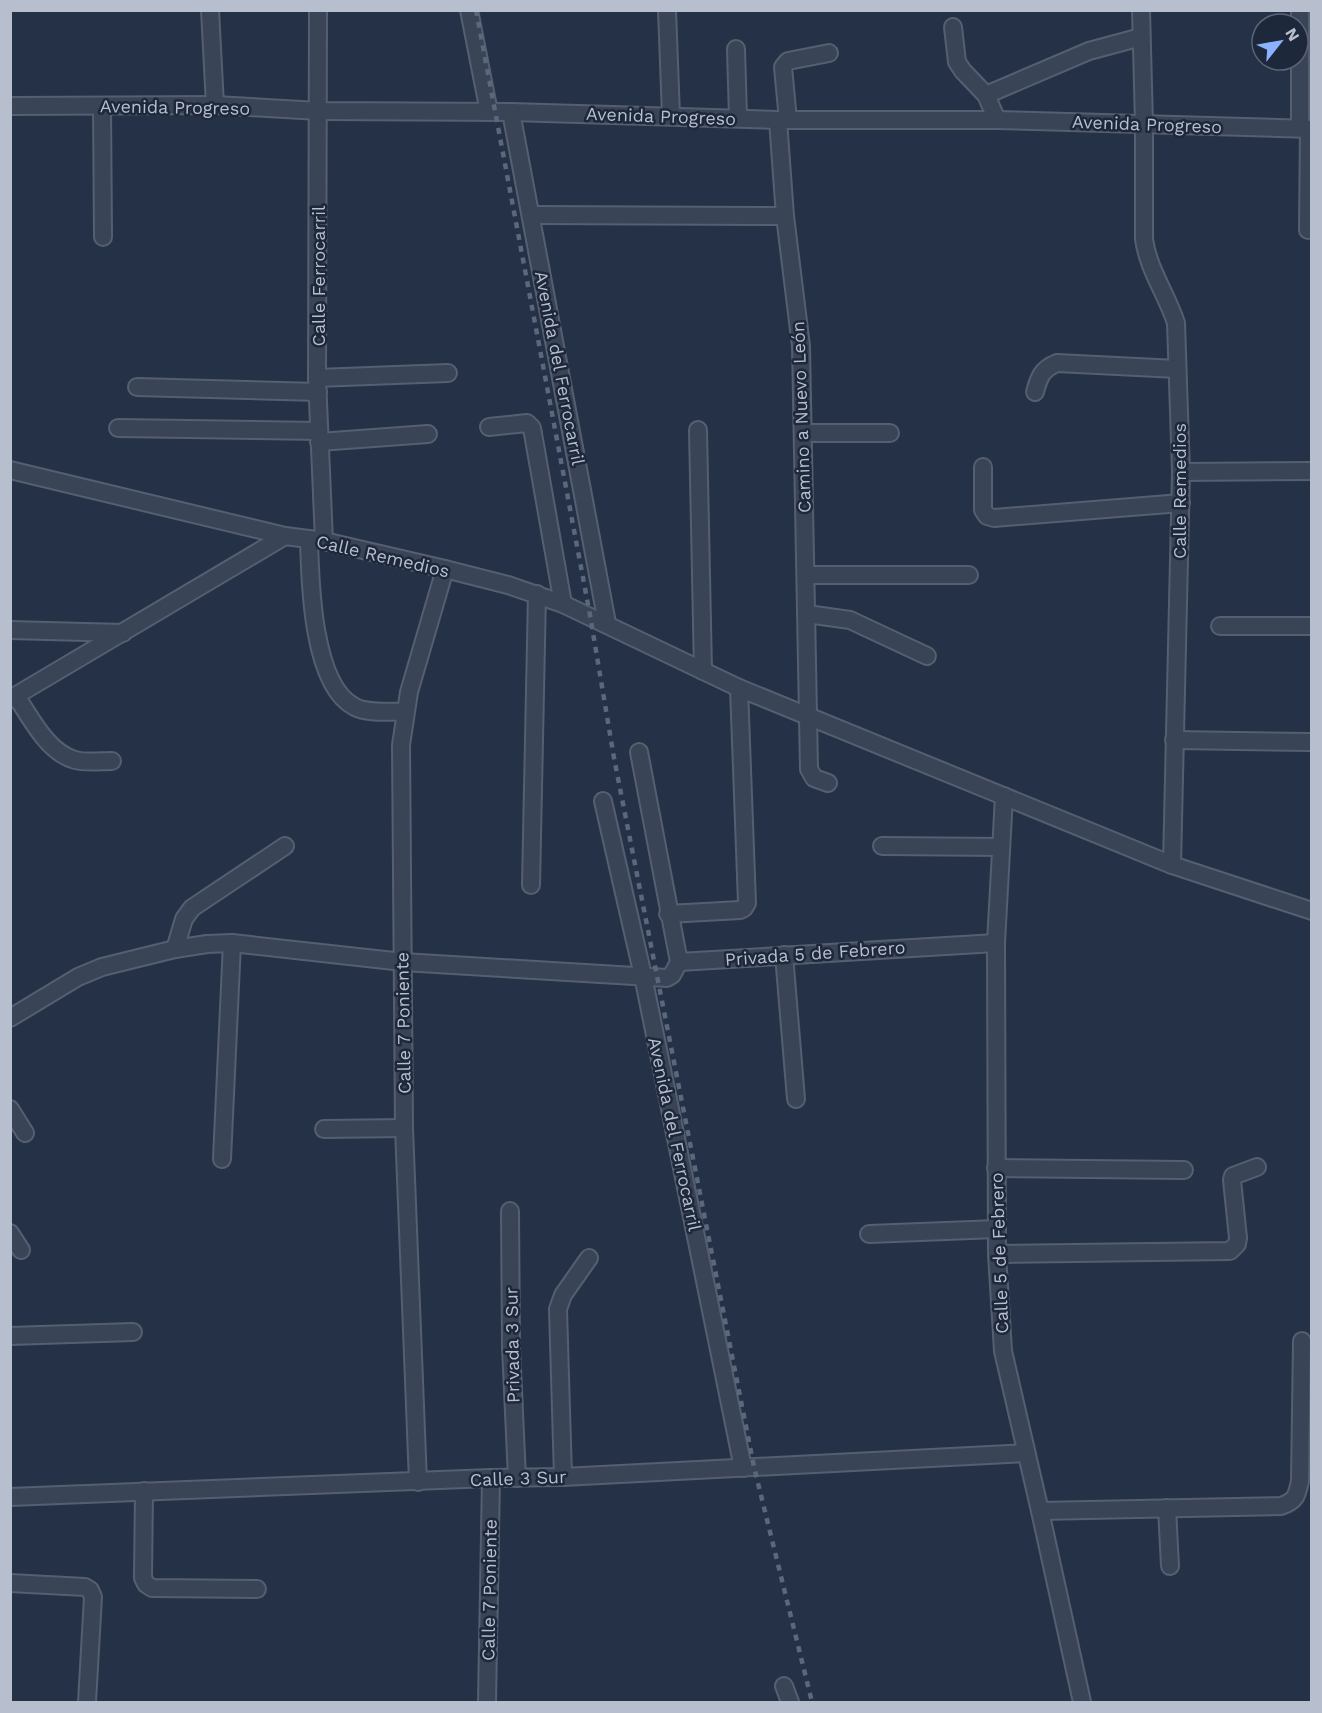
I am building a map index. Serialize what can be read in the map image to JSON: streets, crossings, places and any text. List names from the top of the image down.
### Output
{
  "streets": {
    "street": [
      "Avenida Progreso",
      "Calle Ferrocarril",
      "Avenida del Ferrocarril",
      "Camino a Nuevo León",
      "Calle Remedios",
      "Privada 5 de Febrero",
      "Calle 7 Poniente",
      "Calle 5 de Febrero",
      "Privada 3 Sur",
      "Calle 3 Sur"
    ]
  },
  "crossings": [
    ["Avenida Progreso", "Calle Ferrocarril"],
    ["Avenida Progreso", "Avenida del Ferrocarril"],
    ["Avenida Progreso", "Camino a Nuevo León"],
    ["Avenida Progreso", "Calle Remedios"],
    ["Calle Ferrocarril", "Calle Remedios"],
    ["Calle Ferrocarril", "Calle 7 Poniente"],
    ["Avenida del Ferrocarril", "Calle Remedios"],
    ["Avenida del Ferrocarril", "Calle 3 Sur"],
    ["Camino a Nuevo León", "Calle Remedios"],
    ["Calle Remedios", "Calle 7 Poniente"],
    ["Calle Remedios", "Calle 5 de Febrero"],
    ["Privada 5 de Febrero", "Calle 5 de Febrero"],
    ["Calle 7 Poniente", "Calle 3 Sur"],
    ["Calle 5 de Febrero", "Calle 3 Sur"],
    ["Privada 3 Sur", "Calle 3 Sur"]
  ],
  "north": "top right"
}
